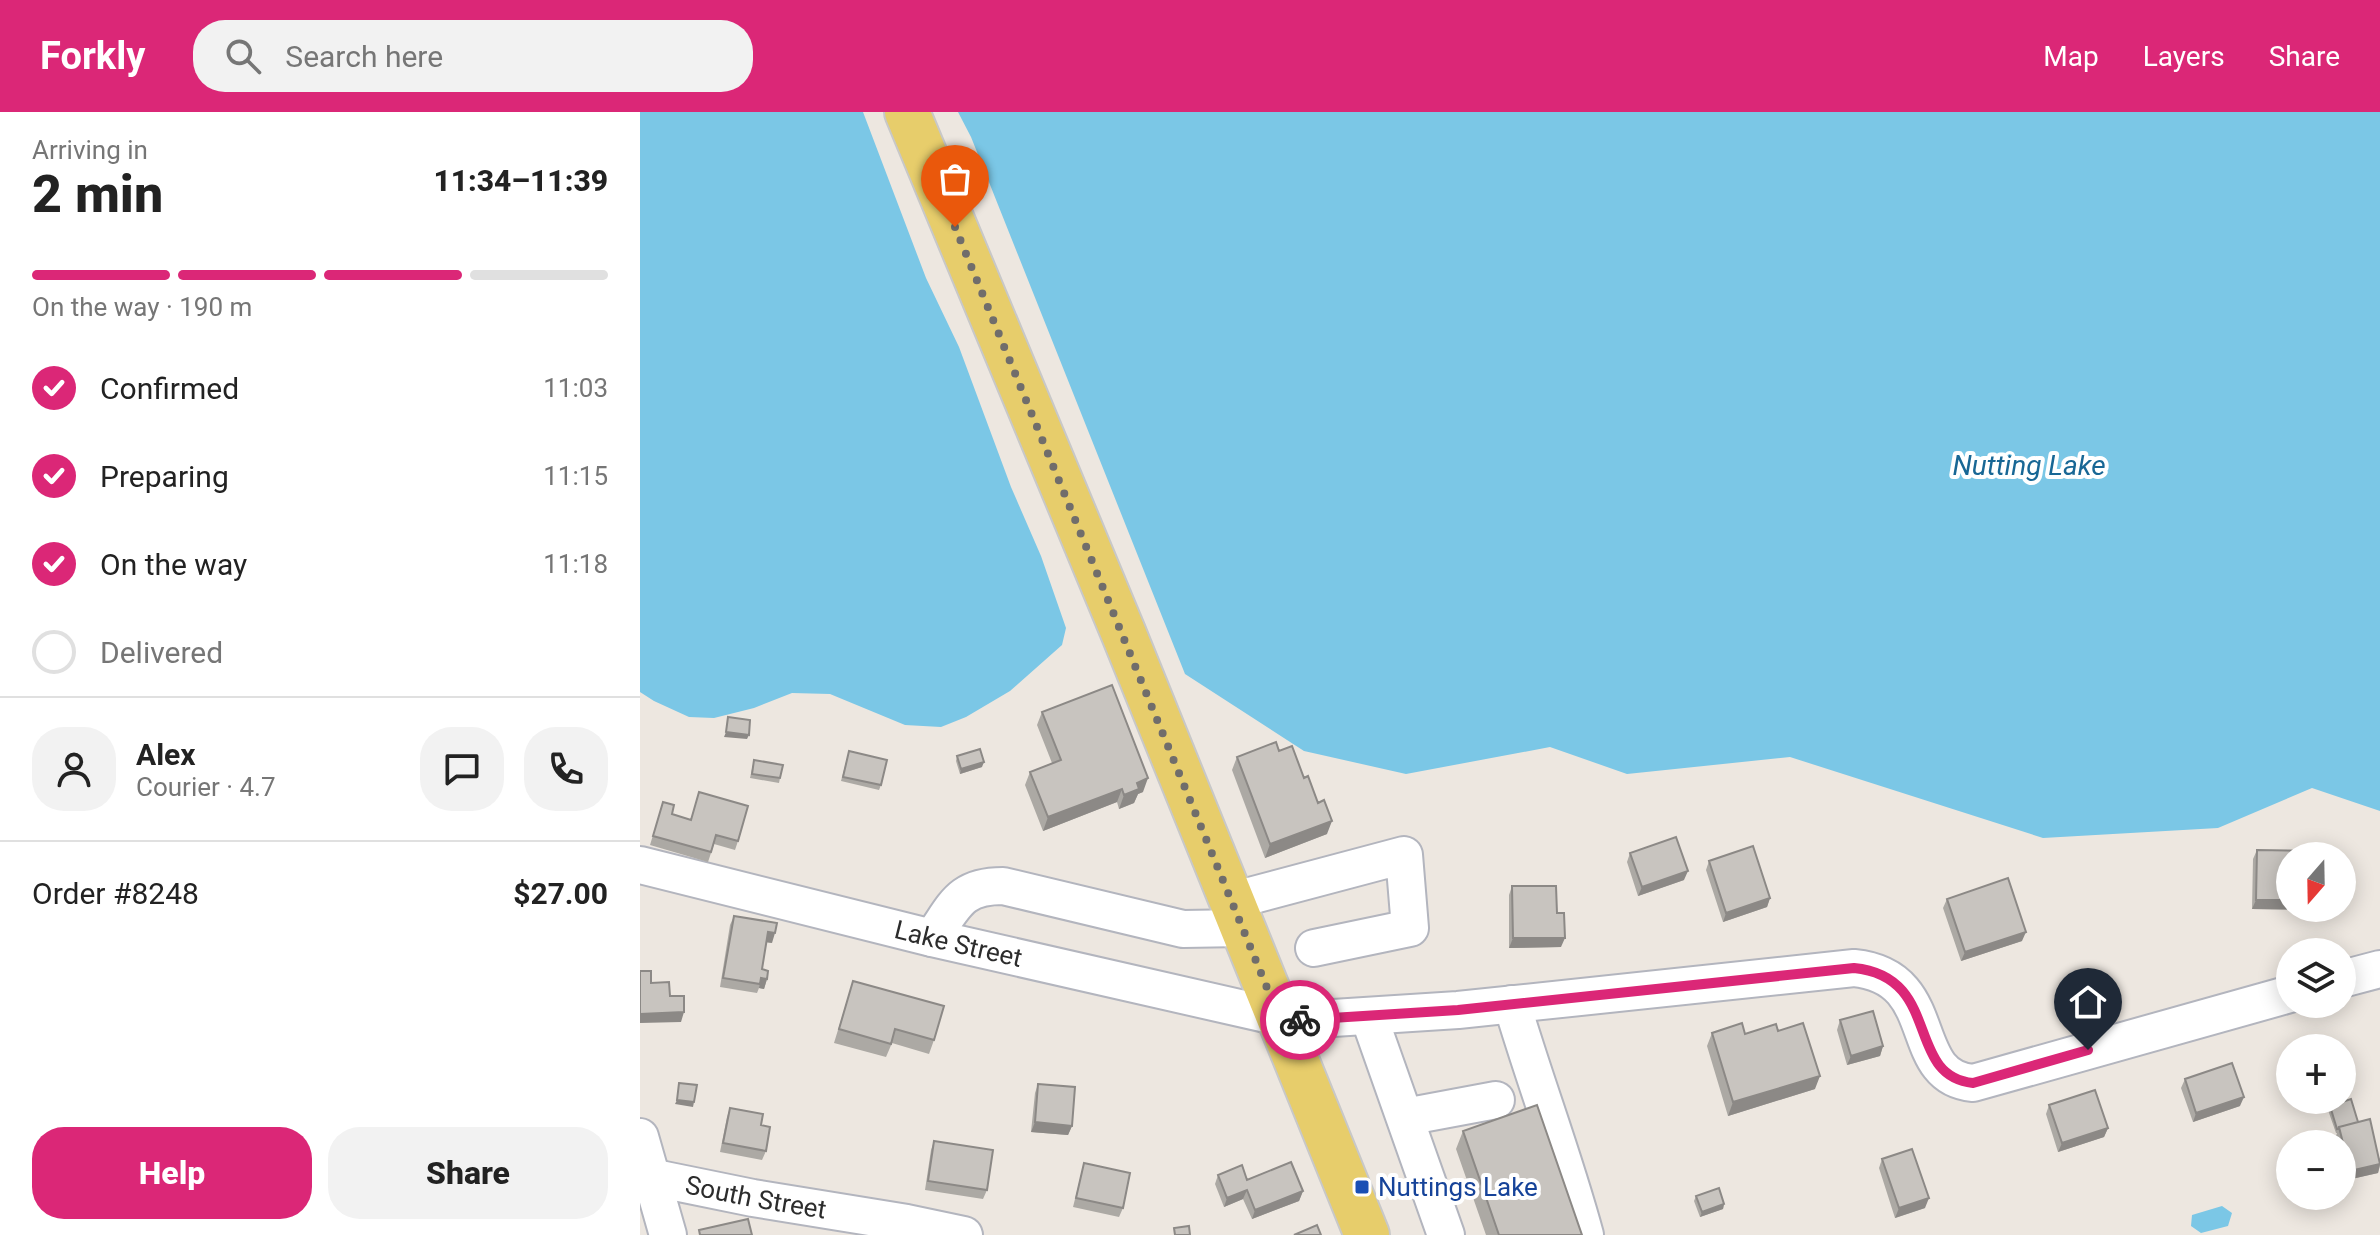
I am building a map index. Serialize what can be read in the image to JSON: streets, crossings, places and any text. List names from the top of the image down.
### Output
{
  "streets": {
    "street": ["Lake Street", "South Street"]
  },
  "water": ["Nutting Lake"],
  "places": {
    "transit": ["Nuttings Lake"]
  },
  "north": "bottom",
  "page": {
    "header": "Forkly",
    "search": "Search here",
    "nav": ["Map", "Layers", "Share"],
    "heading": ["2 min", "Arriving in", "11:34–11:39"],
    "panel": [
      "Alex",
      "Courier · 4.7",
      "Order #8248",
      "$27.00"
    ],
    "bar": "On the way · 190 m",
    "list": [
      ["Confirmed", "11:03"],
      ["Preparing", "11:15"],
      ["On the way", "11:18"],
      "Delivered"
    ],
    "map_buttons": ["+", "−"],
    "buttons": ["Help", "Share"]
  }
}
